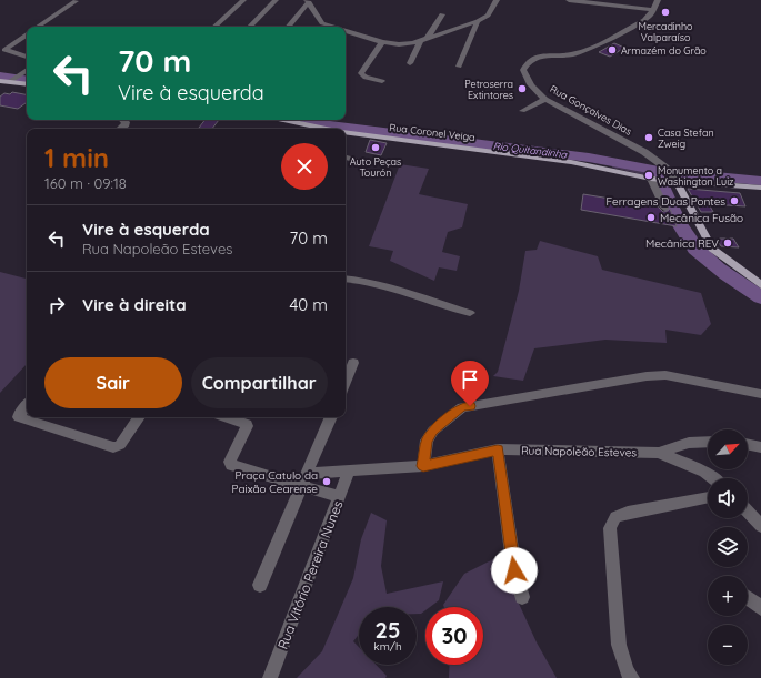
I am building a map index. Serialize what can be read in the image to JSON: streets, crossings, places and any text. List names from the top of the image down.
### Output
{
  "streets": {
    "main road": ["Rua Coronel Veiga"],
    "street": ["Rua Gonçalves Dias", "Rua Napoleão Esteves", "Rua Vitório Pereira Nunes"]
  },
  "crossings": [
    ["Rua Gonçalves Dias", "Rua Coronel Veiga"],
    ["Rua Napoleão Esteves", "Rua Vitório Pereira Nunes"]
  ],
  "water": ["Rio Quitandinha"],
  "places": [
    "Mercadinho Valparaíso",
    "Armazém do Grão",
    "Petroserra Extintores",
    "Casa Stefan Zweig",
    "Auto Peças Tourón",
    "Monumento a Washington Luiz",
    "Ferragens Duas Pontes",
    "Mecânica Fusão",
    "Mecânica REV",
    "Praça Catulo da Paixão Cearense"
  ],
  "north": "top right",
  "page": {
    "turn": ["70 m", "Vire à esquerda"],
    "heading": ["1 min", "160 m · 09:18"],
    "list": [
      {
        "name": "Vire à esquerda",
        "note": "Rua Napoleão Esteves",
        "value": "70 m"
      },
      {
        "name": "Vire à direita",
        "value": "40 m"
      }
    ],
    "buttons": ["Sair", "Compartilhar"],
    "map_buttons": ["+", "−"],
    "speed": "25 km/h",
    "limit": "30"
  }
}
